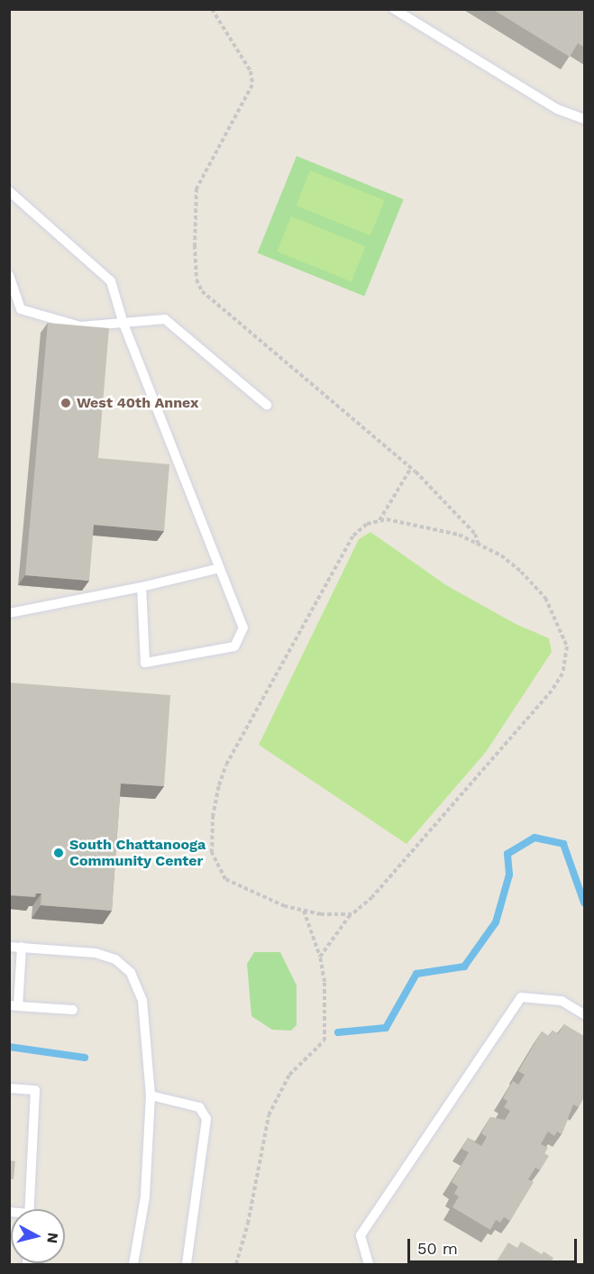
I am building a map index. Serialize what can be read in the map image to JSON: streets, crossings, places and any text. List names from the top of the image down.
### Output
{
  "places": ["West 40th Annex", "South Chattanooga Community Center"],
  "scale_bar": "50 m",
  "north": "right"
}
